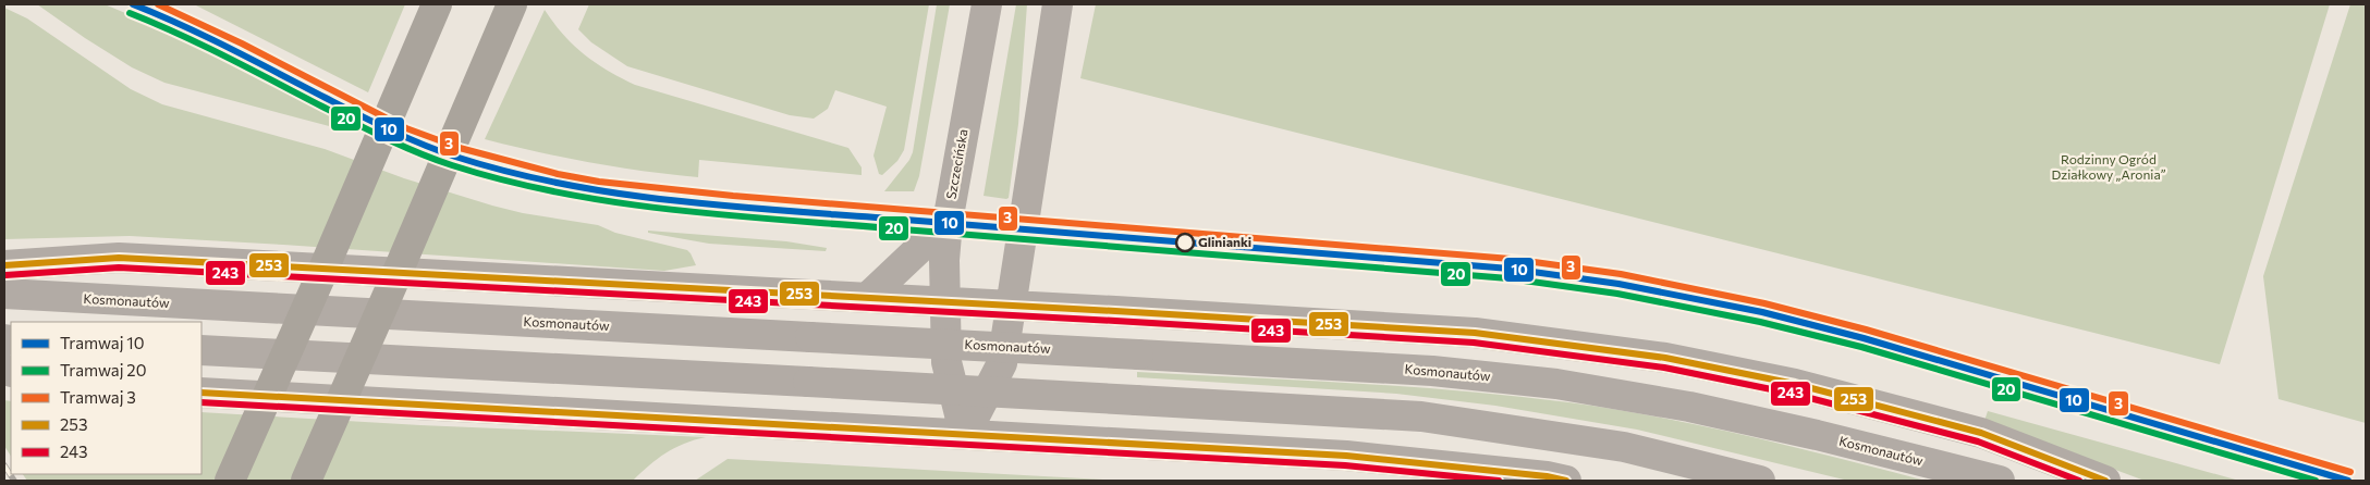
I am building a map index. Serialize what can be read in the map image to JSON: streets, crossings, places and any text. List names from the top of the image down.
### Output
{
  "streets": {
    "main road": ["Szczecińska", "Kosmonautów"]
  },
  "parks": ["Rodzinny Ogród Działkowy „Aronia”"],
  "places": ["Glinianki"],
  "lines": [
    "tram line 10",
    "tram line 3",
    "tram line 20",
    "transit line 253",
    "transit line 243"
  ],
  "legend": [
    "Tramwaj 10",
    "Tramwaj 20",
    "Tramwaj 3",
    "253",
    "243"
  ]
}
